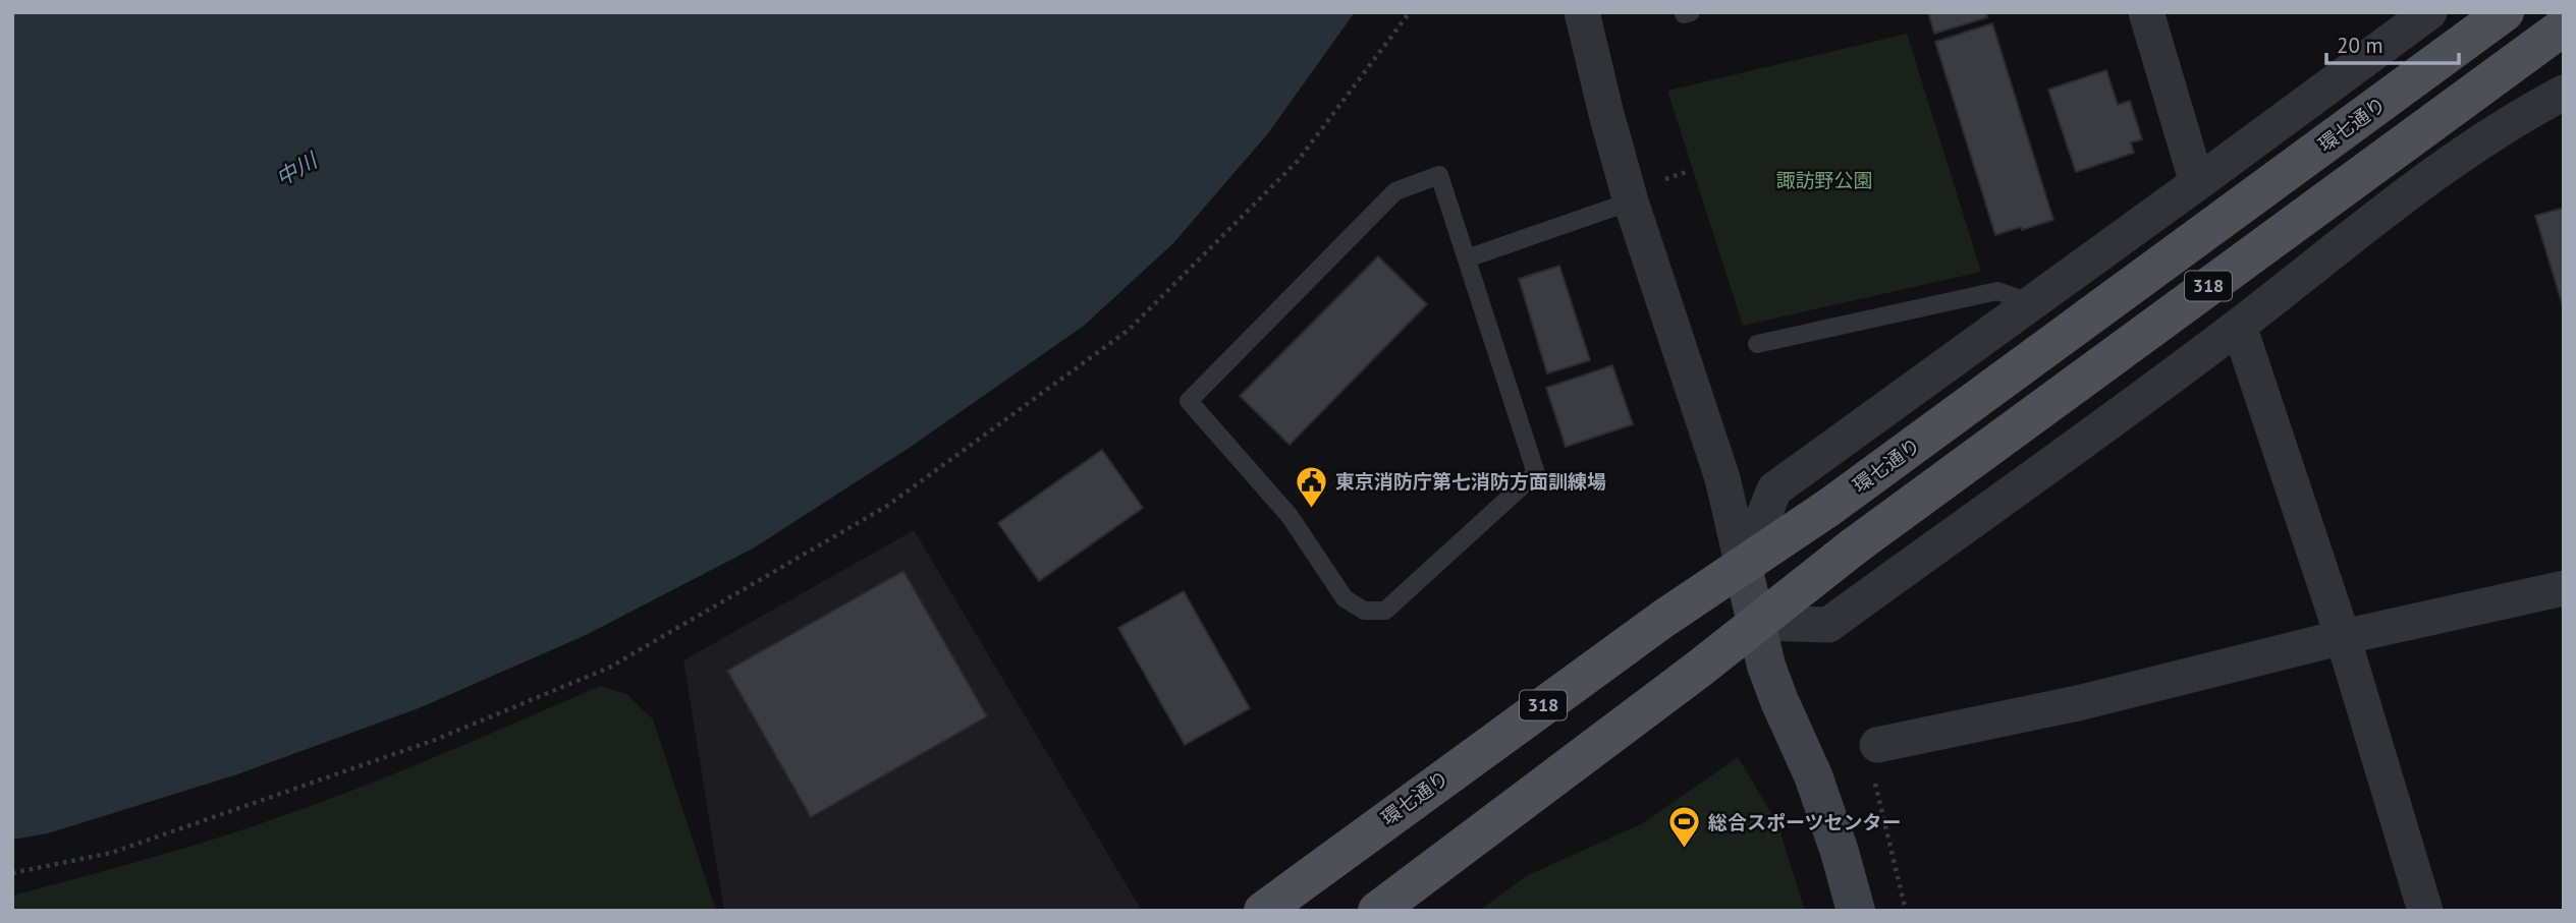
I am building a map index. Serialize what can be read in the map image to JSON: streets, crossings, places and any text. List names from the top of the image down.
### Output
{
  "streets": {
    "main road": ["環七通り", "318"]
  },
  "water": ["中川"],
  "parks": ["諏訪野公園"],
  "places": {
    "public building": ["東京消防庁第七消防方面訓練場"],
    "sports": ["総合スポーツセンター"]
  },
  "scale_bar": "20 m"
}
